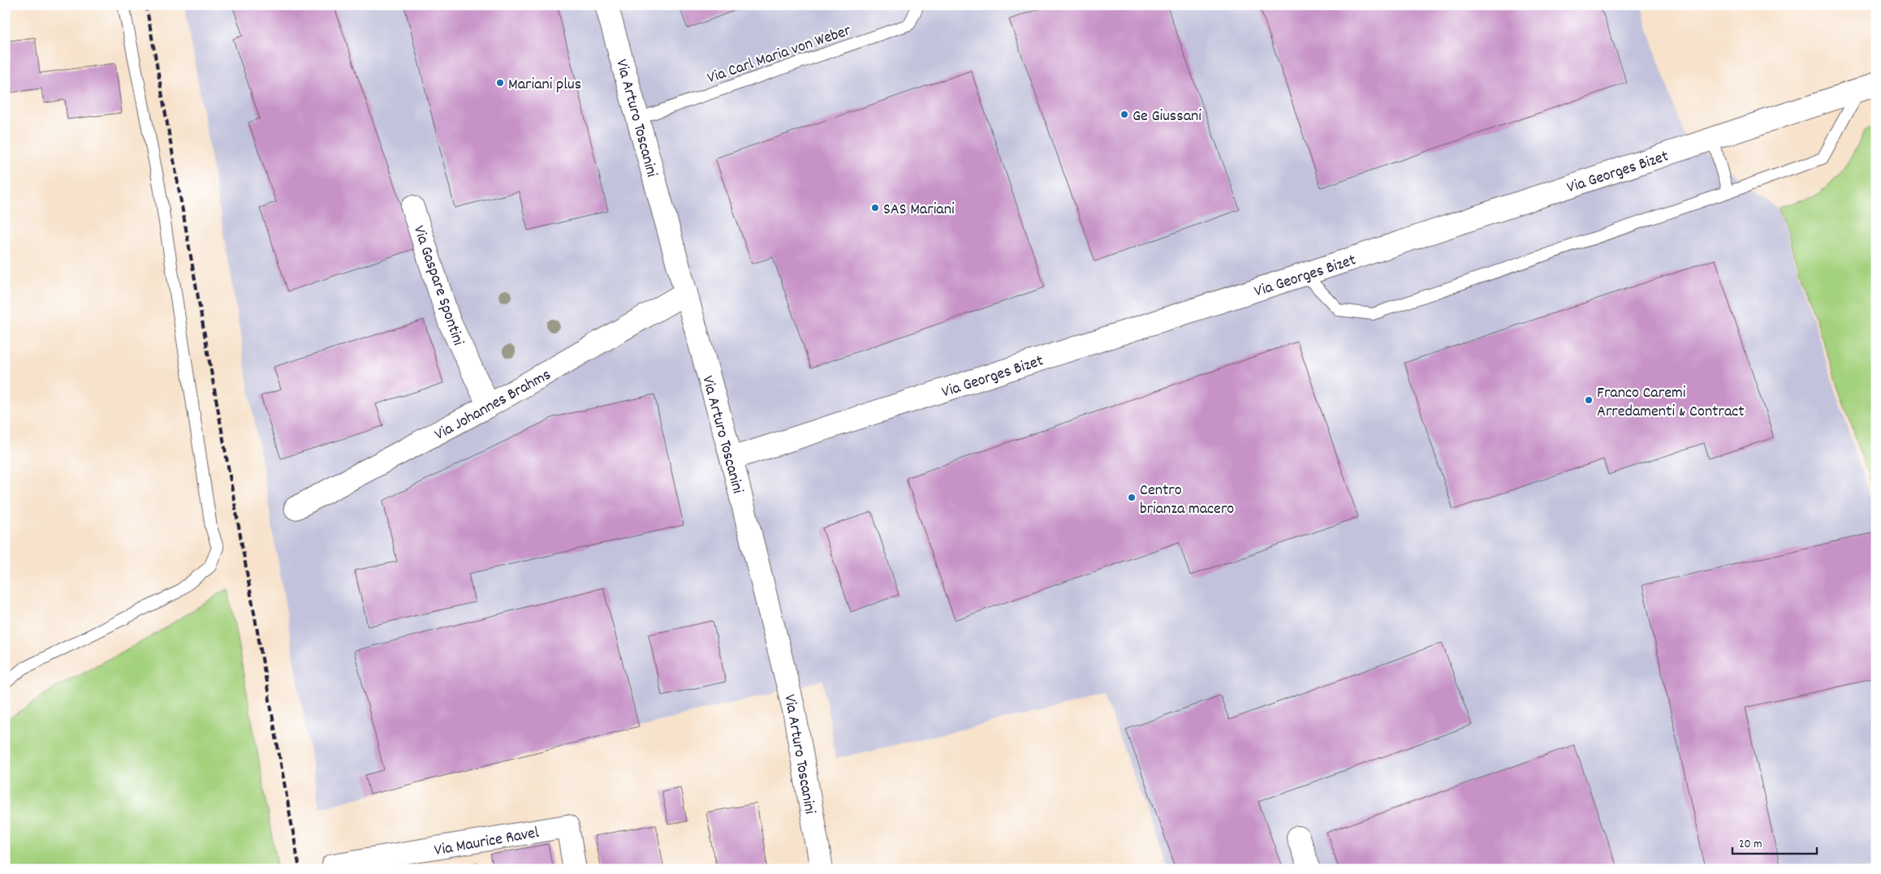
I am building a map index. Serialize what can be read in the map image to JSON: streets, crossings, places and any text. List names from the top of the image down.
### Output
{
  "streets": {
    "street": [
      "Via Arturo Toscanini",
      "Via Georges Bizet",
      "Via Gaspare Spontini",
      "Via Johannes Brahms",
      "Via Maurice Ravel"
    ],
    "lane": ["Via Carl Maria von Weber"]
  },
  "crossings": [
    ["Via Carl Maria von Weber", "Via Arturo Toscanini"],
    ["Via Arturo Toscanini", "Via Georges Bizet"],
    ["Via Arturo Toscanini", "Via Johannes Brahms"],
    ["Via Gaspare Spontini", "Via Johannes Brahms"]
  ],
  "places": [
    "Mariani plus",
    "Ge Giussani",
    "SAS Mariani",
    "Franco Caremi Arredamenti & Contract",
    "Centro brianza macero"
  ],
  "scale_bar": "20 m"
}
